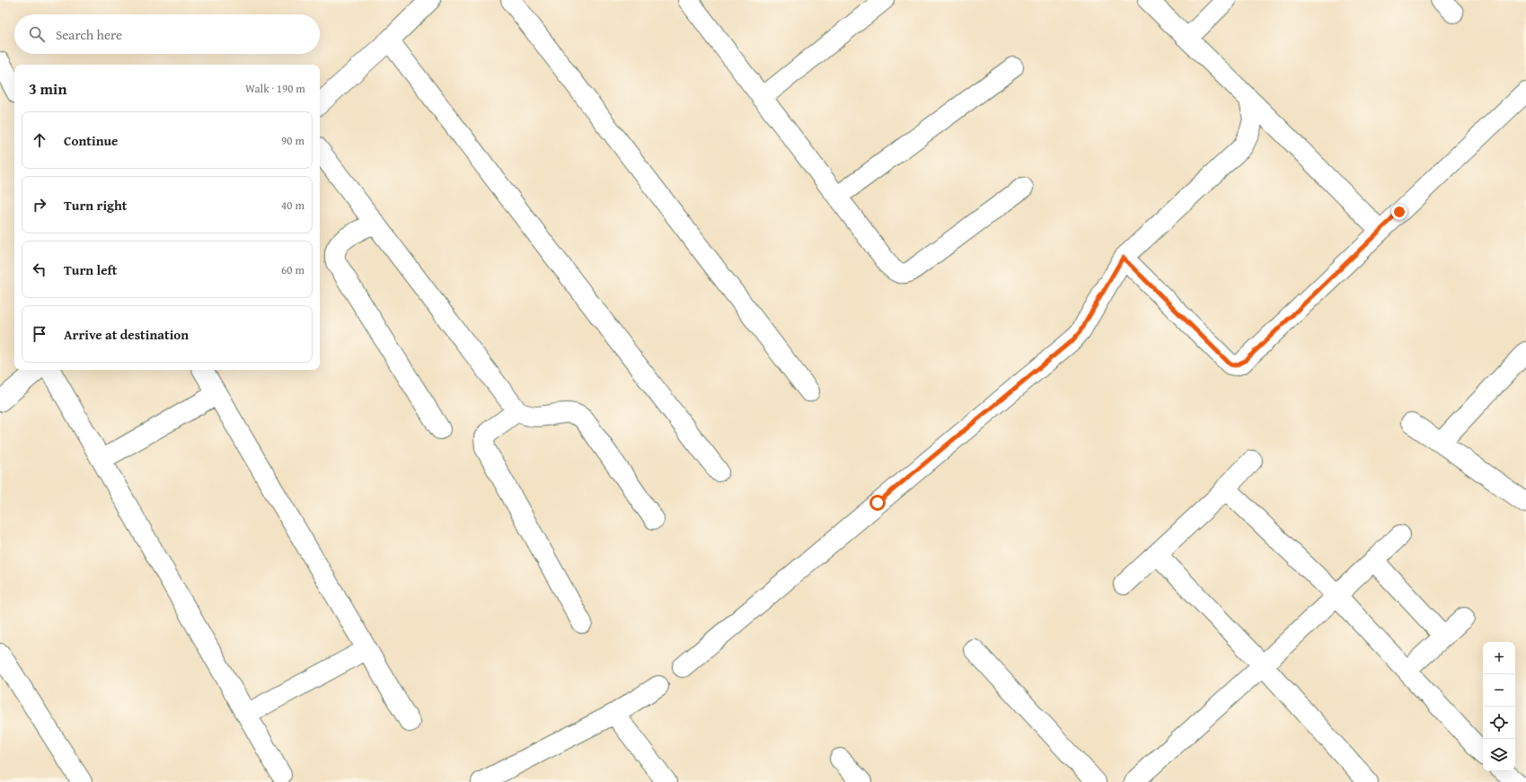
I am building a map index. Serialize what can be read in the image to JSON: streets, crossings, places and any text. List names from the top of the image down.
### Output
{
  "page": {
    "search": "Search here",
    "heading": ["3 min", "Walk · 190 m"],
    "list": [
      ["Continue", "90 m"],
      ["Turn right", "40 m"],
      ["Turn left", "60 m"],
      "Arrive at destination"
    ],
    "map_buttons": ["+", "−"]
  }
}
